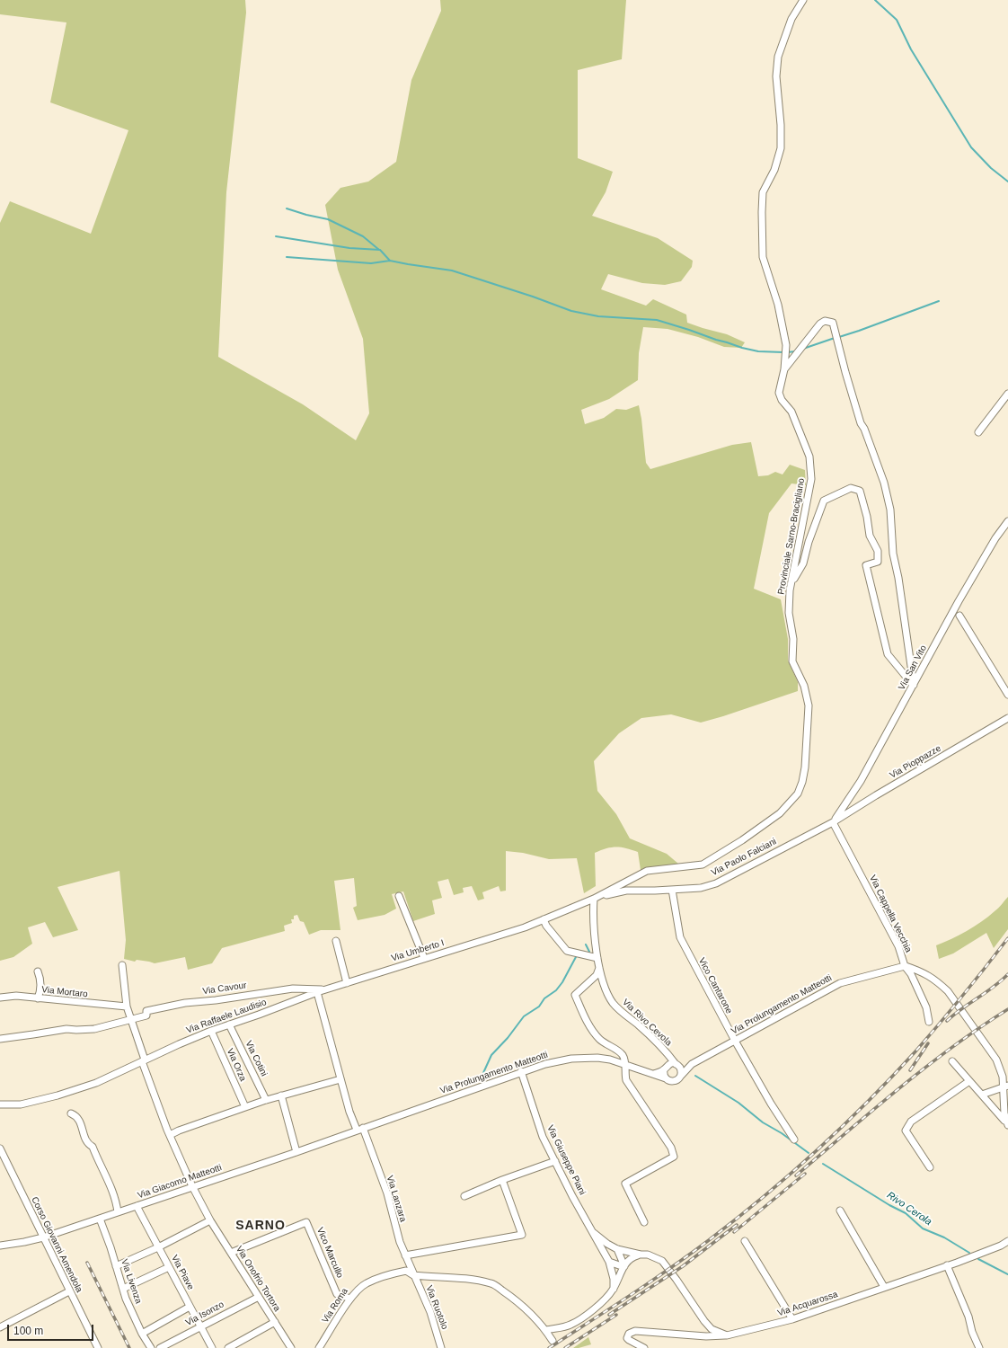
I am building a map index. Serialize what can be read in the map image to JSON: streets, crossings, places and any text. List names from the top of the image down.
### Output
{
  "streets": {
    "street": [
      "Provinciale Sarno-Bracigliano",
      "Via San Vito",
      "Via Pioppazze",
      "Via Paolo Falciani",
      "Via Cappella Vecchia",
      "Via Umberto I",
      "Vico Cantarone",
      "Via Cavour",
      "Via Mortaro",
      "Via Prolungamento Matteotti",
      "Via Raffaele Laudisio",
      "Via Rivo Cevola",
      "Via Cotini",
      "Via Orza",
      "Via Giuseppe Piani",
      "Via Giacomo Matteotti",
      "Via Lanzara",
      "Corso Giovanni Amendola",
      "Vico Marcullo",
      "Via Piave",
      "Via Onofrio Tortora",
      "Via Livenza",
      "Via Acquarossa",
      "Via Roma",
      "Via Ruotolo",
      "Via Isonzo"
    ]
  },
  "crossings": [
    ["Provinciale Sarno-Bracigliano", "Via Paolo Falciani"],
    ["Provinciale Sarno-Bracigliano", "Via Umberto I"],
    ["Provinciale Sarno-Bracigliano", "Via Rivo Cevola"],
    ["Via San Vito", "Via Pioppazze"],
    ["Via San Vito", "Via Paolo Falciani"],
    ["Via San Vito", "Via Cappella Vecchia"],
    ["Via Pioppazze", "Via Paolo Falciani"],
    ["Via Pioppazze", "Via Cappella Vecchia"],
    ["Via Paolo Falciani", "Via Cappella Vecchia"],
    ["Via Paolo Falciani", "Via Umberto I"],
    ["Via Paolo Falciani", "Vico Cantarone"],
    ["Via Paolo Falciani", "Via Rivo Cevola"],
    ["Via Cappella Vecchia", "Via Prolungamento Matteotti"],
    ["Via Umberto I", "Via Cavour"],
    ["Via Umberto I", "Via Raffaele Laudisio"],
    ["Via Umberto I", "Via Rivo Cevola"],
    ["Via Umberto I", "Via Lanzara"],
    ["Vico Cantarone", "Via Prolungamento Matteotti"],
    ["Via Cavour", "Via Onofrio Tortora"],
    ["Via Mortaro", "Via Onofrio Tortora"],
    ["Via Prolungamento Matteotti", "Via Rivo Cevola"],
    ["Via Prolungamento Matteotti", "Via Giuseppe Piani"],
    ["Via Prolungamento Matteotti", "Via Giacomo Matteotti"],
    ["Via Prolungamento Matteotti", "Via Lanzara"],
    ["Via Raffaele Laudisio", "Via Cotini"],
    ["Via Raffaele Laudisio", "Via Orza"],
    ["Via Raffaele Laudisio", "Via Lanzara"],
    ["Via Raffaele Laudisio", "Via Onofrio Tortora"],
    ["Via Giacomo Matteotti", "Via Lanzara"],
    ["Via Giacomo Matteotti", "Corso Giovanni Amendola"],
    ["Via Giacomo Matteotti", "Via Piave"],
    ["Via Giacomo Matteotti", "Via Onofrio Tortora"],
    ["Via Giacomo Matteotti", "Via Livenza"],
    ["Via Lanzara", "Via Roma"],
    ["Via Lanzara", "Via Ruotolo"],
    ["Vico Marcullo", "Via Onofrio Tortora"],
    ["Vico Marcullo", "Via Roma"],
    ["Via Piave", "Via Isonzo"],
    ["Via Onofrio Tortora", "Via Isonzo"],
    ["Via Roma", "Via Ruotolo"]
  ],
  "districts": ["SARNO"],
  "water": ["Rivo Cerola"],
  "scale_bar": "100 m"
}
